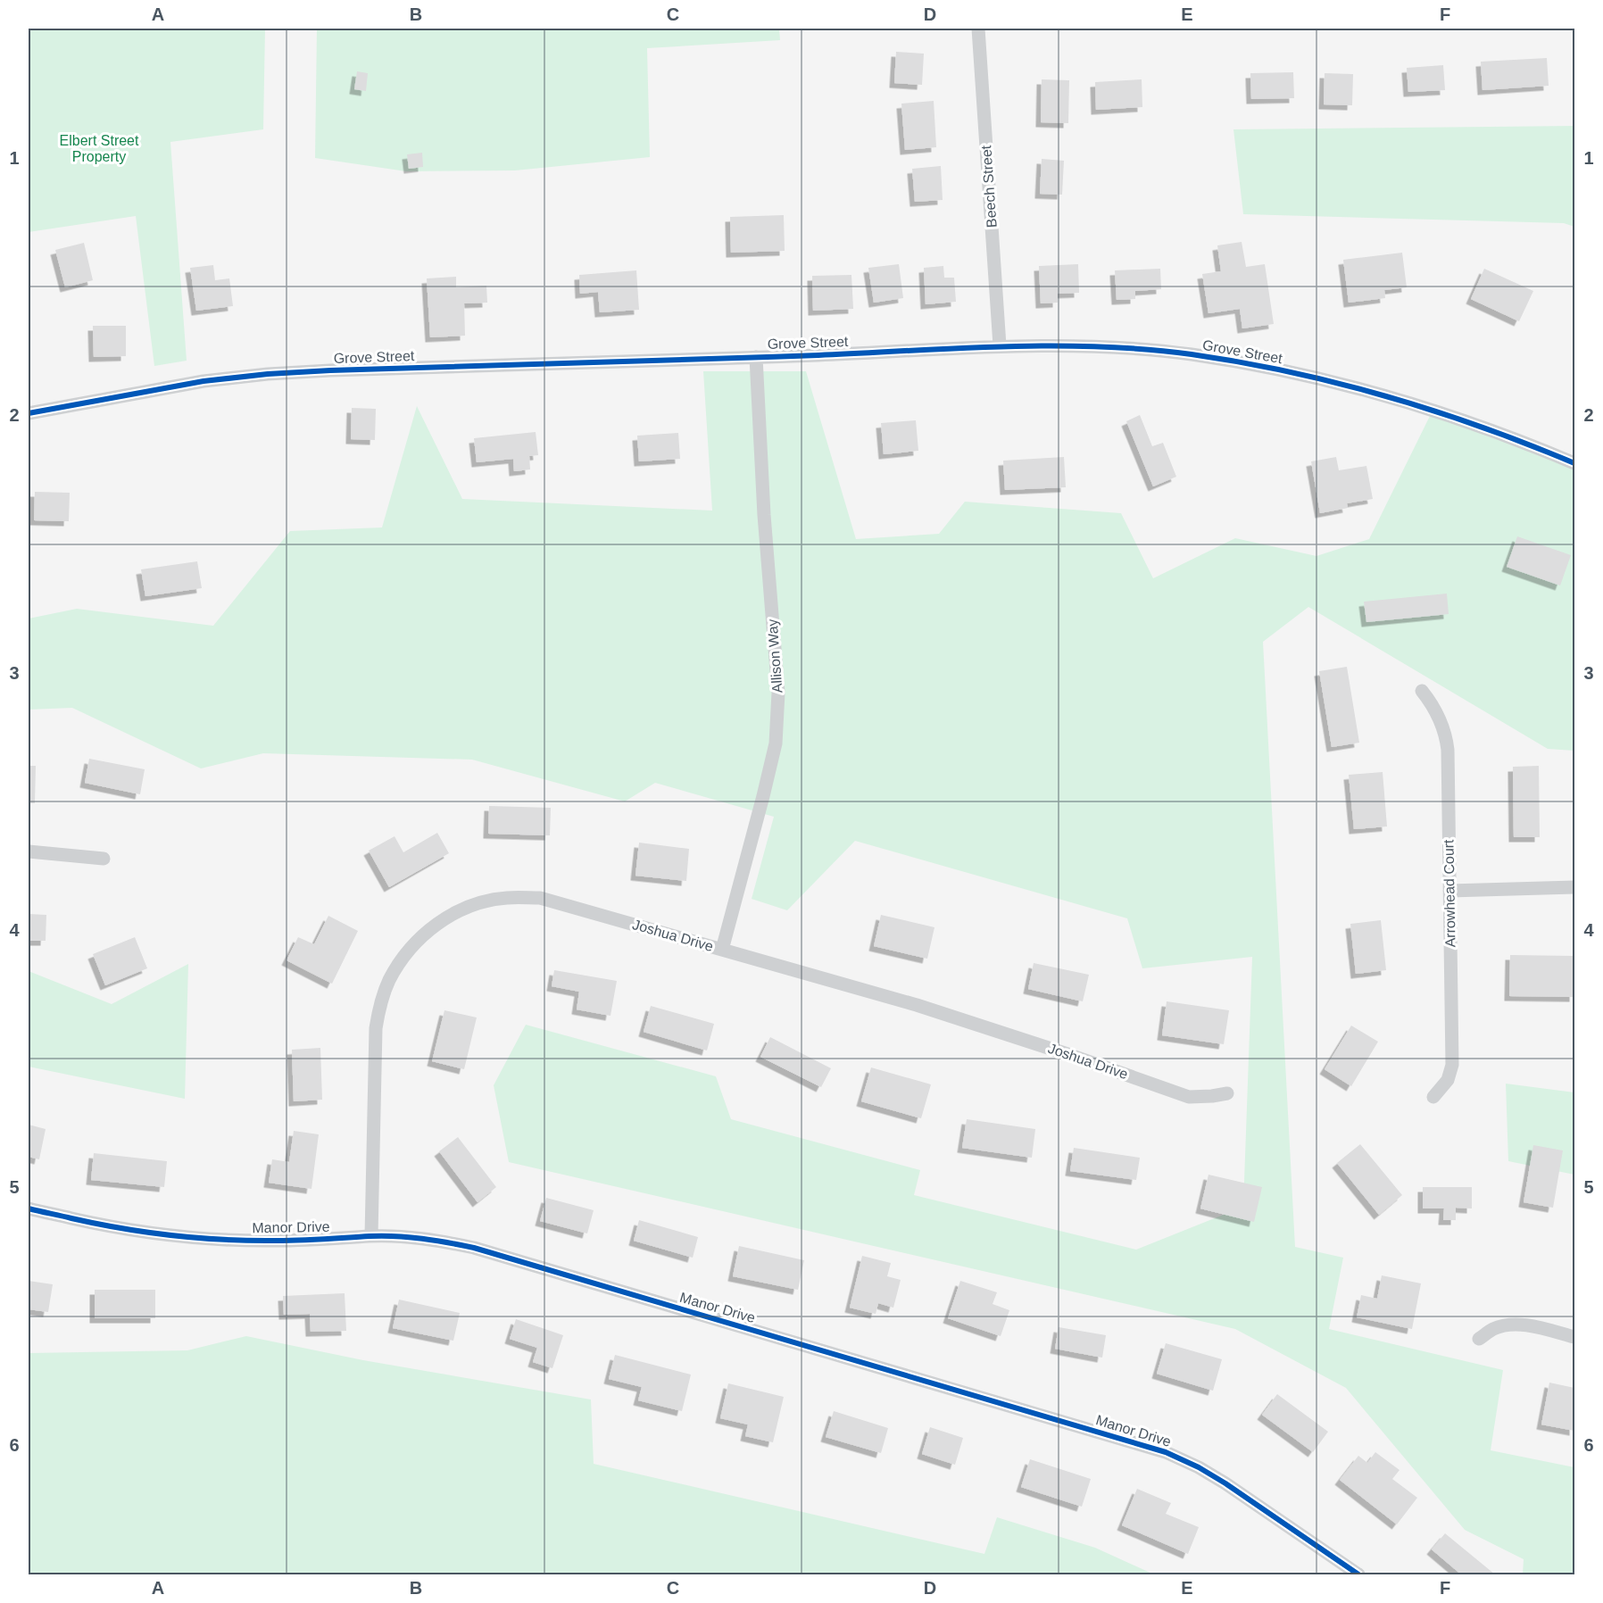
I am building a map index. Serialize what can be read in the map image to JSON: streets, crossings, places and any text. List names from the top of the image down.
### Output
{
  "streets": {
    "street": [
      "Beech Street",
      "Grove Street",
      "Allison Way",
      "Arrowhead Court",
      "Joshua Drive",
      "Manor Drive"
    ]
  },
  "crossings": [
    ["Beech Street", "Grove Street"],
    ["Grove Street", "Allison Way"],
    ["Allison Way", "Joshua Drive"],
    ["Joshua Drive", "Manor Drive"]
  ],
  "parks": ["Elbert Street Property"],
  "grid": {
    "columns": [
      "A",
      "B",
      "C",
      "D",
      "E",
      "F"
    ],
    "rows": [
      "1",
      "2",
      "3",
      "4",
      "5",
      "6"
    ]
  }
}
